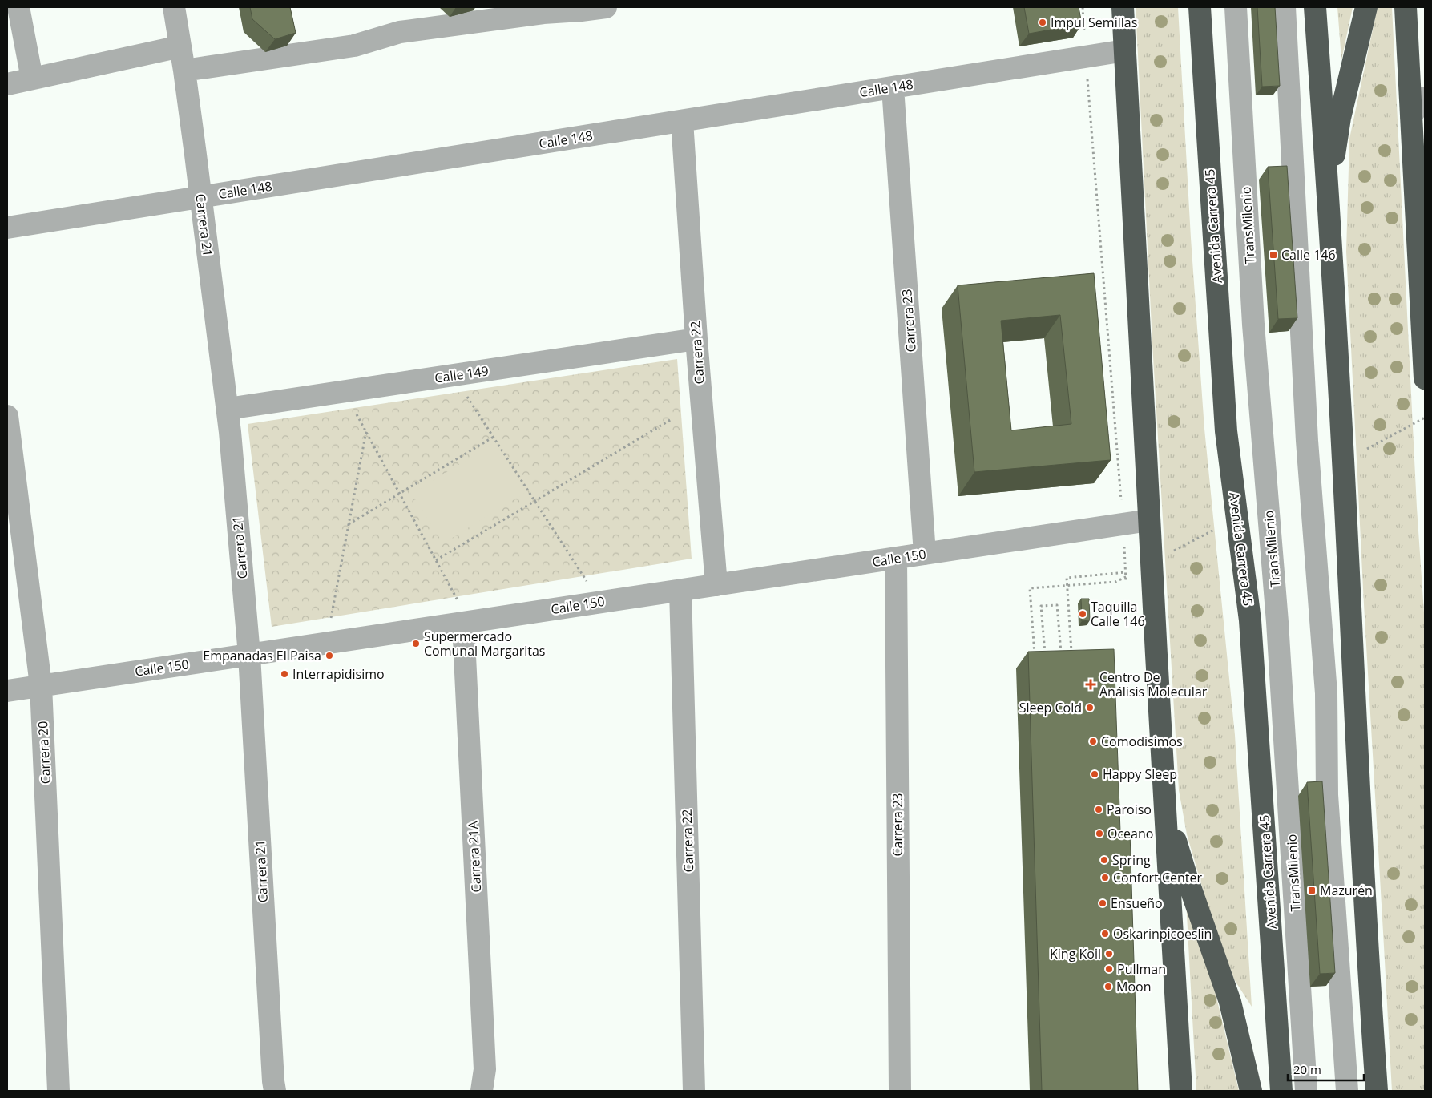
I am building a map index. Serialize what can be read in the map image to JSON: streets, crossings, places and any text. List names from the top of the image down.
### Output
{
  "streets": {
    "highway": ["Avenida Carrera 45"],
    "street": [
      "Calle 148",
      "Carrera 21",
      "TransMilenio",
      "Carrera 23",
      "Carrera 22",
      "Calle 149",
      "Calle 150",
      "Carrera 20",
      "Carrera 21A"
    ]
  },
  "crossings": [
    ["Calle 148", "Carrera 21"],
    ["Calle 148", "Carrera 23"],
    ["Calle 148", "Carrera 22"],
    ["Carrera 21", "Calle 149"],
    ["Carrera 21", "Calle 150"],
    ["Carrera 23", "Calle 150"],
    ["Carrera 22", "Calle 149"],
    ["Carrera 22", "Calle 150"],
    ["Calle 150", "Carrera 20"],
    ["Calle 150", "Carrera 21A"]
  ],
  "places": {
    "other": [
      "Impul Semillas",
      "Taquilla Calle 146",
      "Supermercado Comunal Margaritas",
      "Empanadas El Paisa",
      "Interrapidisimo",
      "Sleep Cold",
      "Comodisimos",
      "Happy Sleep",
      "Paroiso",
      "Oceano",
      "Spring",
      "Confort Center",
      "Ensueño",
      "Oskarinpicoeslin",
      "King Koil",
      "Pullman",
      "Moon"
    ],
    "transit": ["Calle 146", "Mazurén"],
    "health": ["Centro De Análisis Molecular"]
  },
  "scale_bar": "20 m"
}
